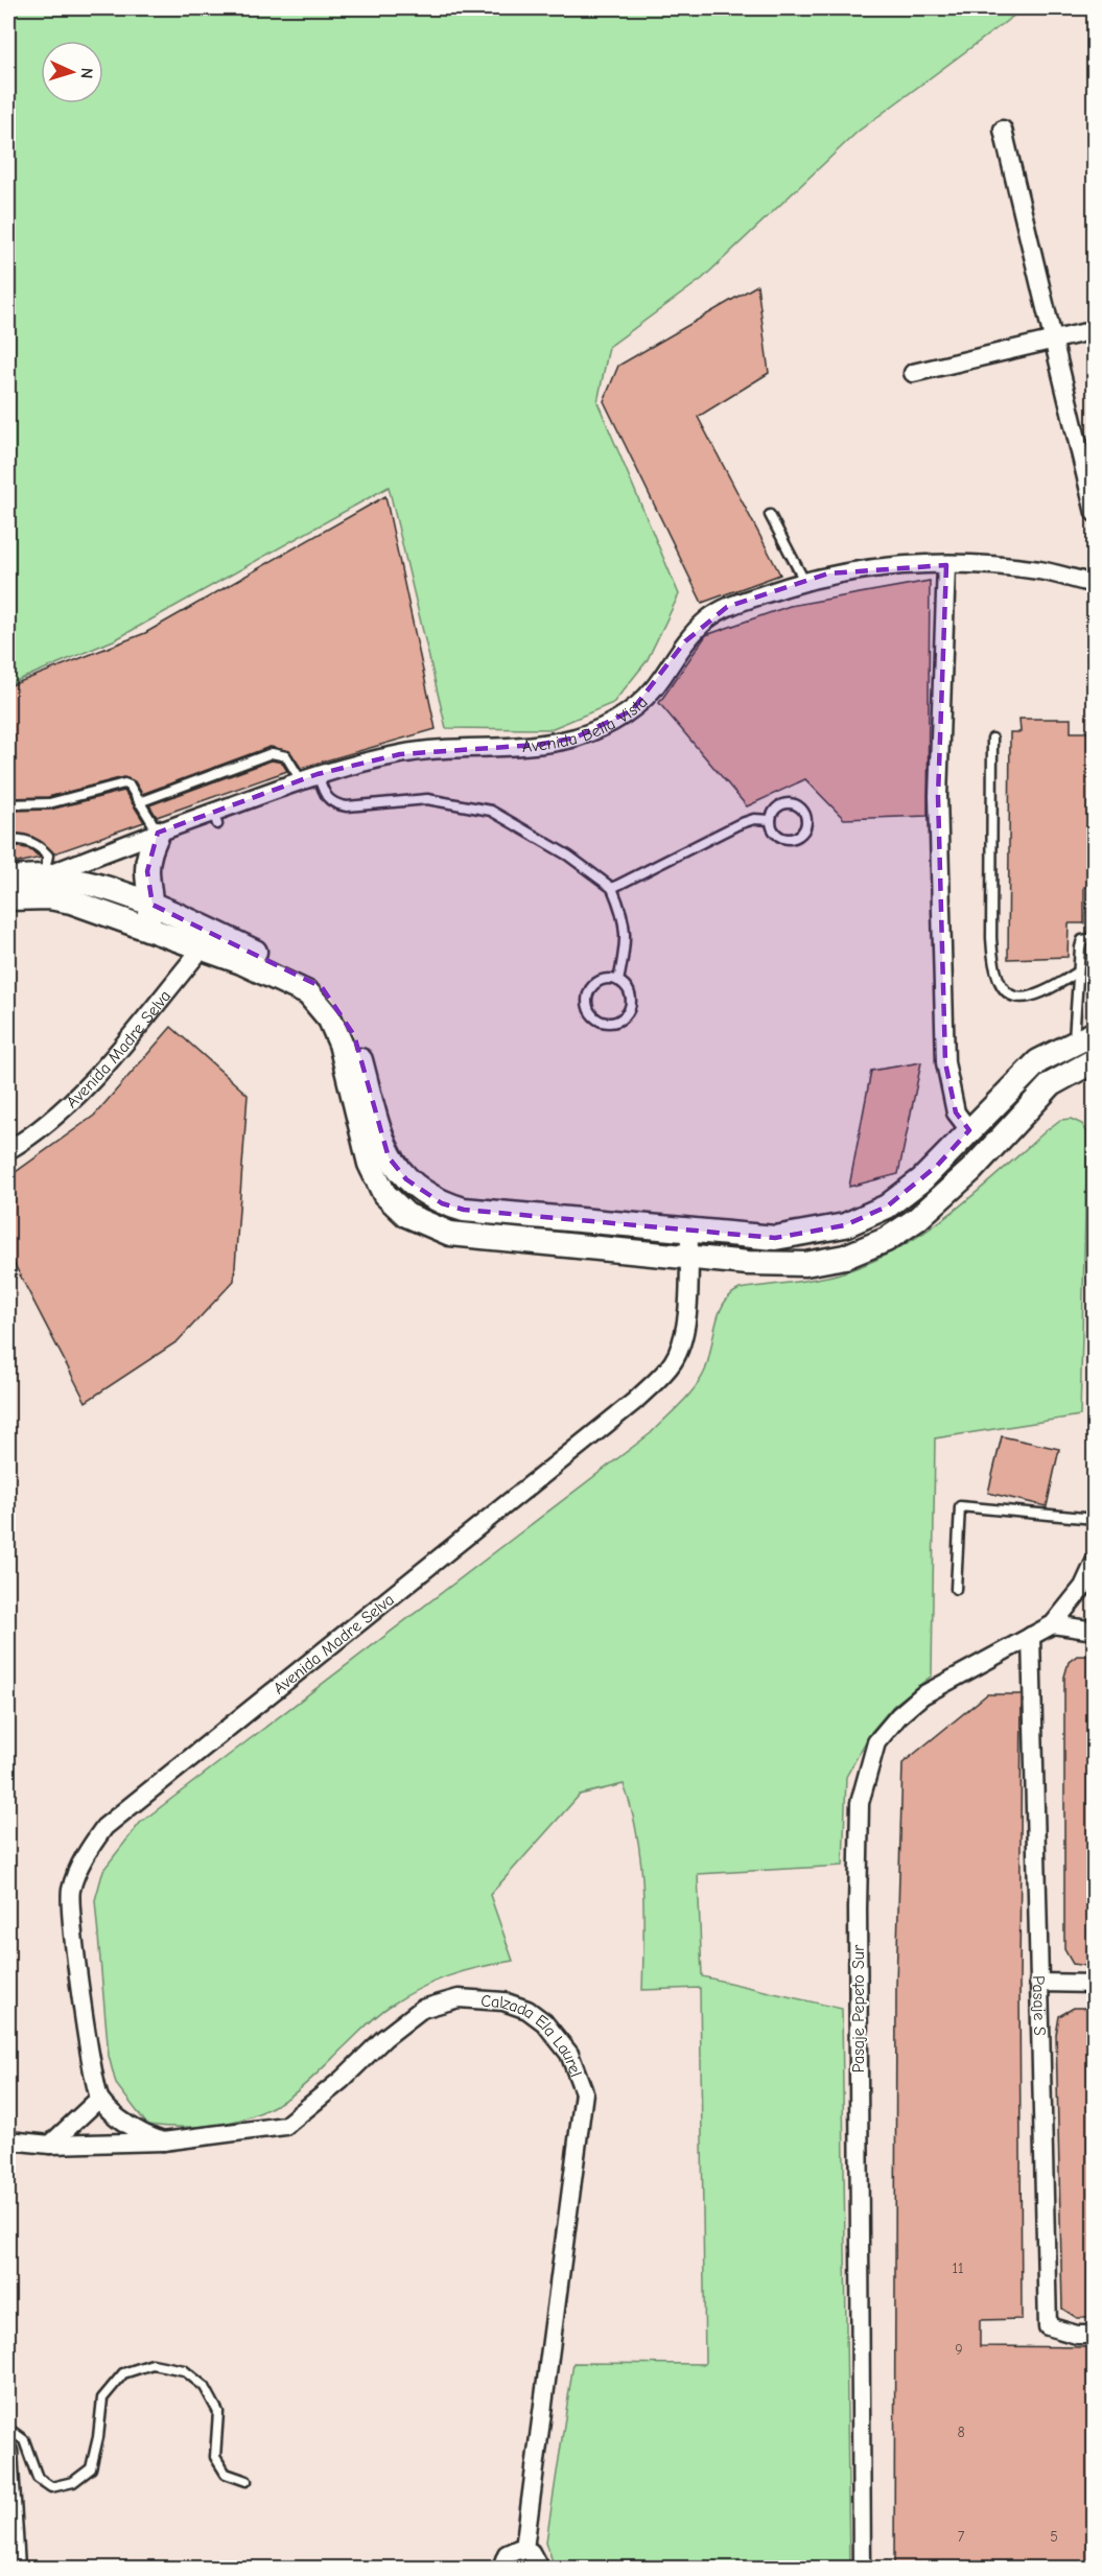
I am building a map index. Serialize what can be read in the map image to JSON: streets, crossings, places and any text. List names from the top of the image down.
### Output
{
  "streets": {
    "street": [
      "Avenida Bella Vista",
      "Avenida Madre Selva",
      "Pasaje S",
      "Pasaje Pepeto Sur",
      "Calzada Ela Laurel"
    ]
  },
  "crossings": [
    ["Pasaje S", "Pasaje Pepeto Sur"]
  ],
  "house_numbers": [
    "11",
    "9",
    "8",
    "7",
    "5"
  ],
  "north": "right"
}
